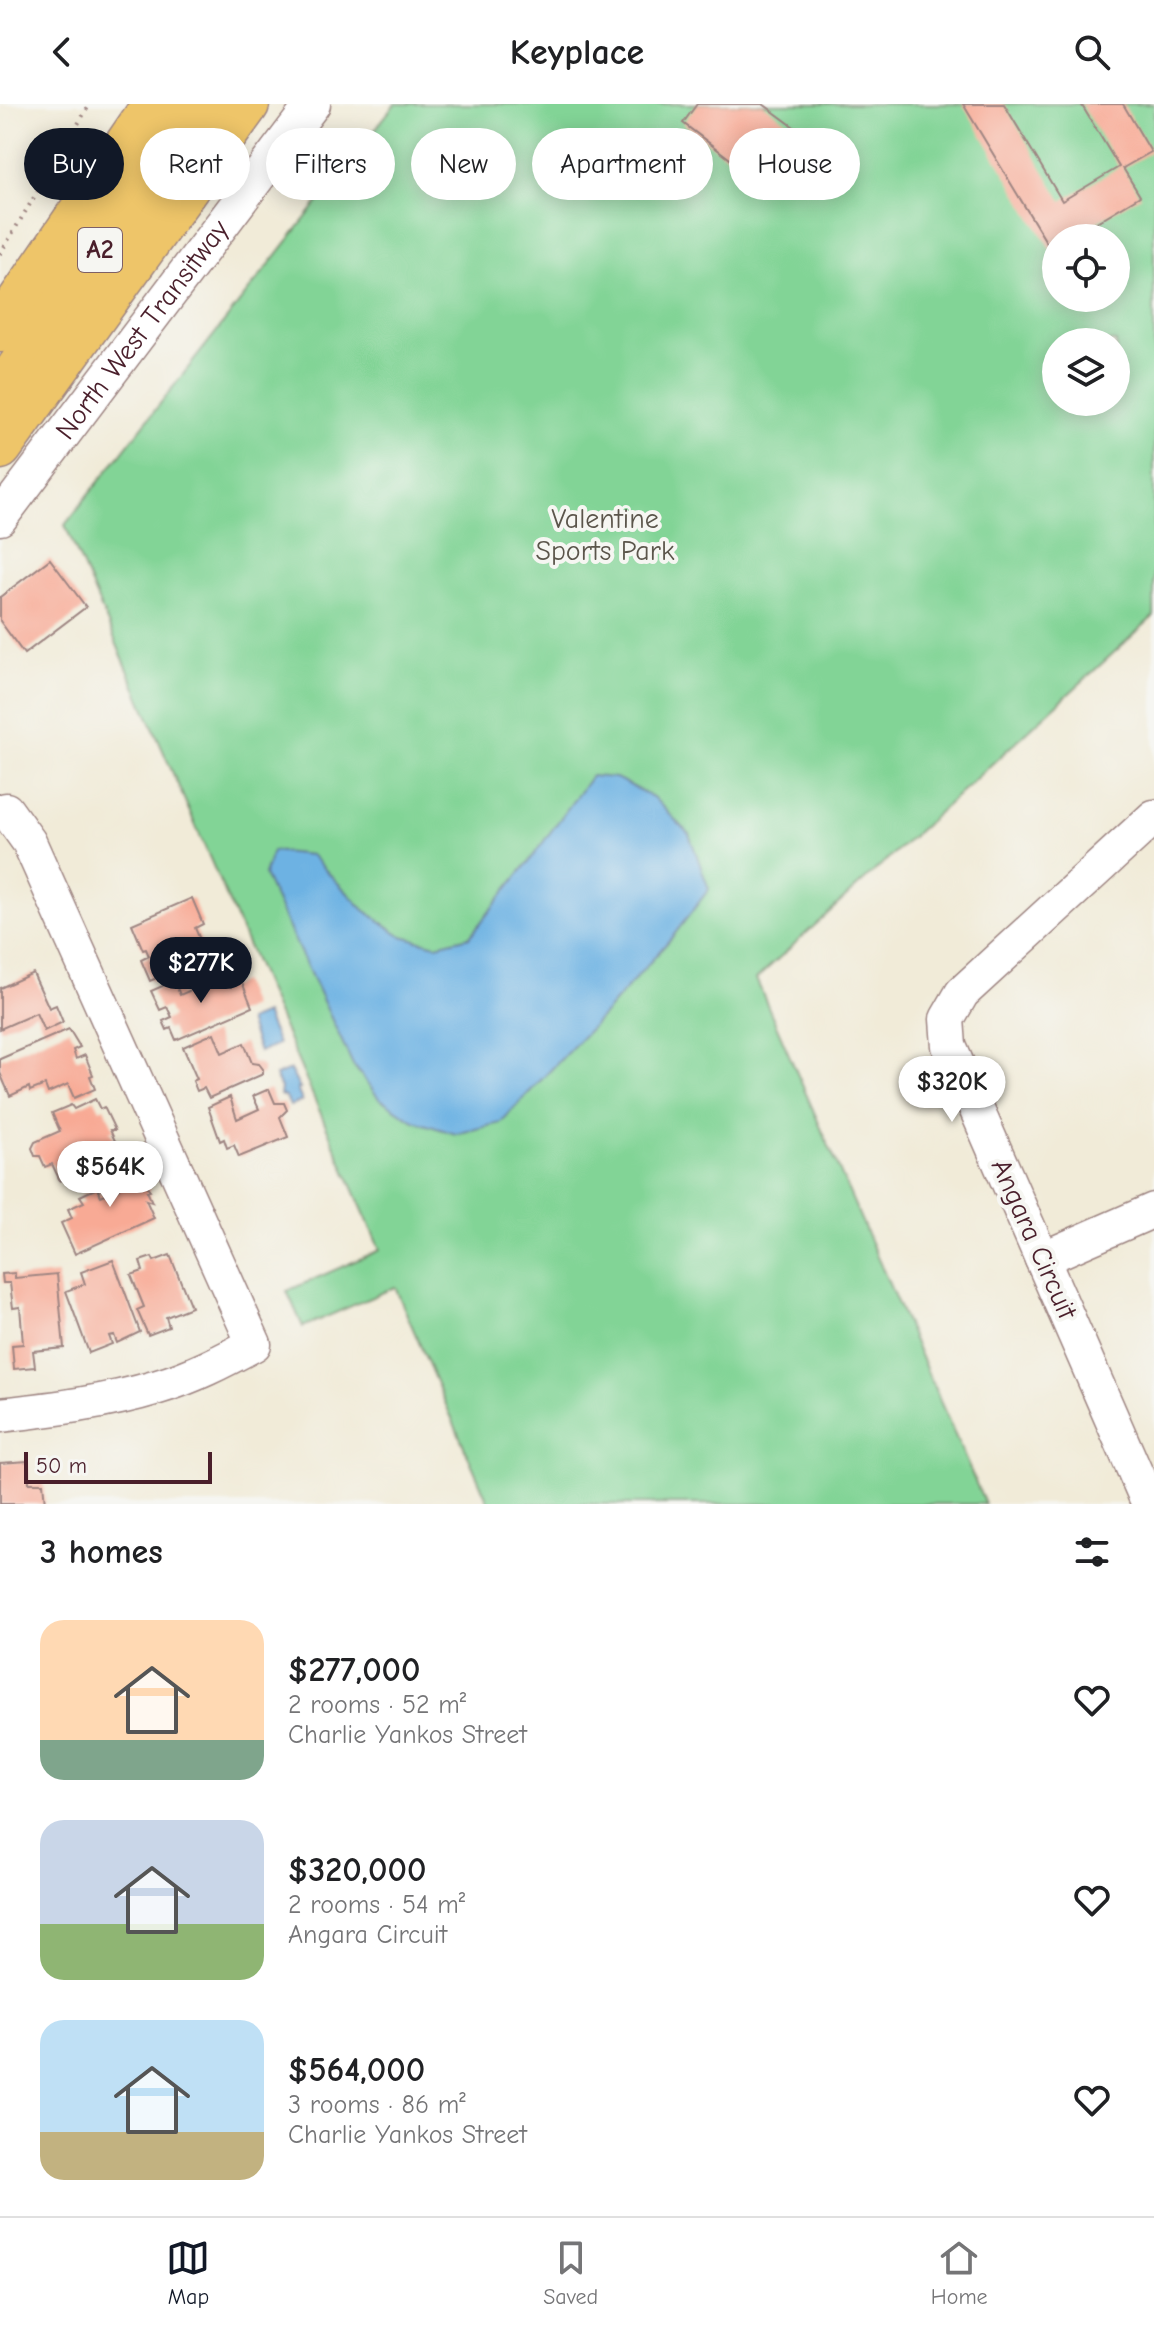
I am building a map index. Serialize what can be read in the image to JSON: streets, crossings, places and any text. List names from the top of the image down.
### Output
{
  "streets": {
    "highway": ["A2"],
    "street": ["North West Transitway", "Angara Circuit"]
  },
  "parks": ["Valentine Sports Park"],
  "scale_bar": "50 m",
  "page": {
    "header": "Keyplace",
    "chip": [
      "Buy",
      "Rent",
      "Filters",
      "New",
      "Apartment",
      "House"
    ],
    "price": ["$277K", "$320K", "$564K"],
    "scale": "50 m",
    "heading": "3 homes",
    "list": [
      {
        "name": "$277,000",
        "note": "2 rooms · 52 m² · Charlie Yankos Street"
      },
      {
        "name": "$320,000",
        "note": "2 rooms · 54 m² · Angara Circuit"
      },
      {
        "name": "$564,000",
        "note": "3 rooms · 86 m² · Charlie Yankos Street"
      }
    ],
    "tabs": ["Map", "Saved", "Home"]
  }
}
